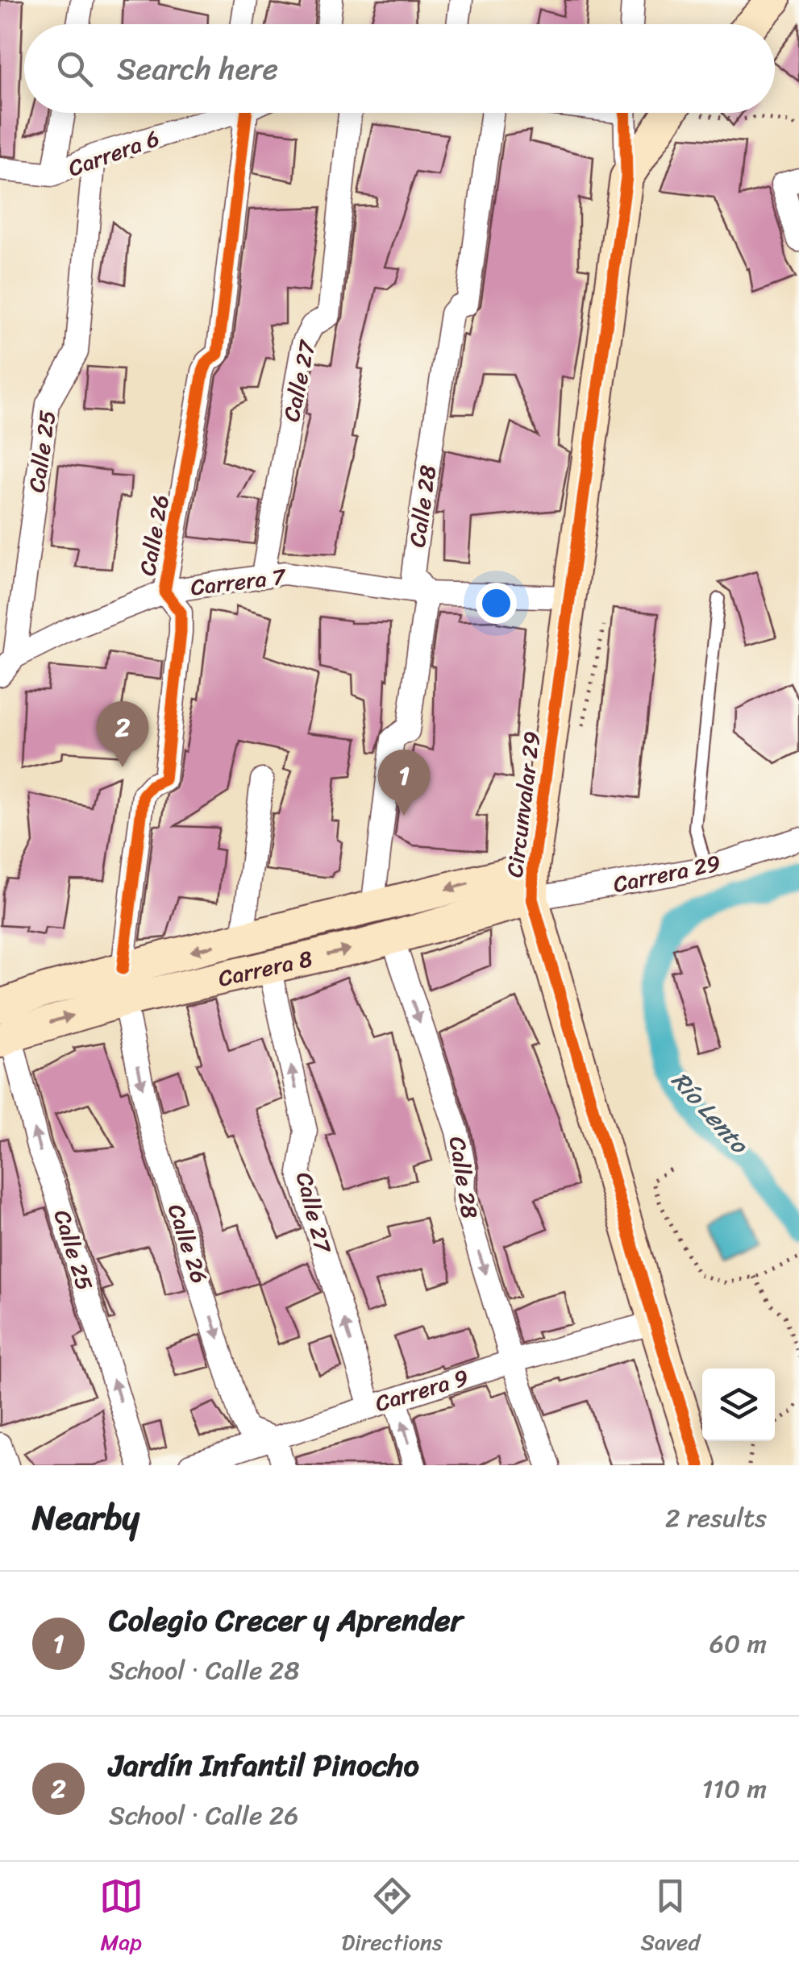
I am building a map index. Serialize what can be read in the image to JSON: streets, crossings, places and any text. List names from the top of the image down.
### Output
{
  "streets": {
    "street": [
      "Carrera 6",
      "Calle 27",
      "Calle 25",
      "Calle 28",
      "Calle 26",
      "Carrera 7",
      "Circunvalar 29",
      "Carrera 29",
      "Carrera 8",
      "Carrera 9"
    ]
  },
  "crossings": [
    ["Carrera 6", "Calle 25"],
    ["Calle 27", "Carrera 7"],
    ["Calle 27", "Carrera 8"],
    ["Calle 27", "Carrera 9"],
    ["Calle 25", "Carrera 7"],
    ["Calle 25", "Carrera 8"],
    ["Calle 28", "Carrera 7"],
    ["Calle 28", "Carrera 8"],
    ["Calle 28", "Carrera 9"],
    ["Calle 26", "Carrera 7"],
    ["Calle 26", "Carrera 8"],
    ["Calle 26", "Carrera 9"],
    ["Carrera 7", "Circunvalar 29"],
    ["Circunvalar 29", "Carrera 29"],
    ["Circunvalar 29", "Carrera 8"],
    ["Circunvalar 29", "Carrera 9"],
    ["Carrera 29", "Carrera 8"]
  ],
  "one_way": ["Calle 27", "Calle 25"],
  "water": ["Río Lento"],
  "page": {
    "search": "Search here",
    "pins": ["2", "1"],
    "heading": ["Nearby", "2 results"],
    "list": [
      {
        "mark": "1",
        "name": "Colegio Crecer y Aprender",
        "note": "School · Calle 28",
        "value": "60 m"
      },
      {
        "mark": "2",
        "name": "Jardín Infantil Pinocho",
        "note": "School · Calle 26",
        "value": "110 m"
      }
    ],
    "nav": ["Map", "Directions", "Saved"]
  }
}
